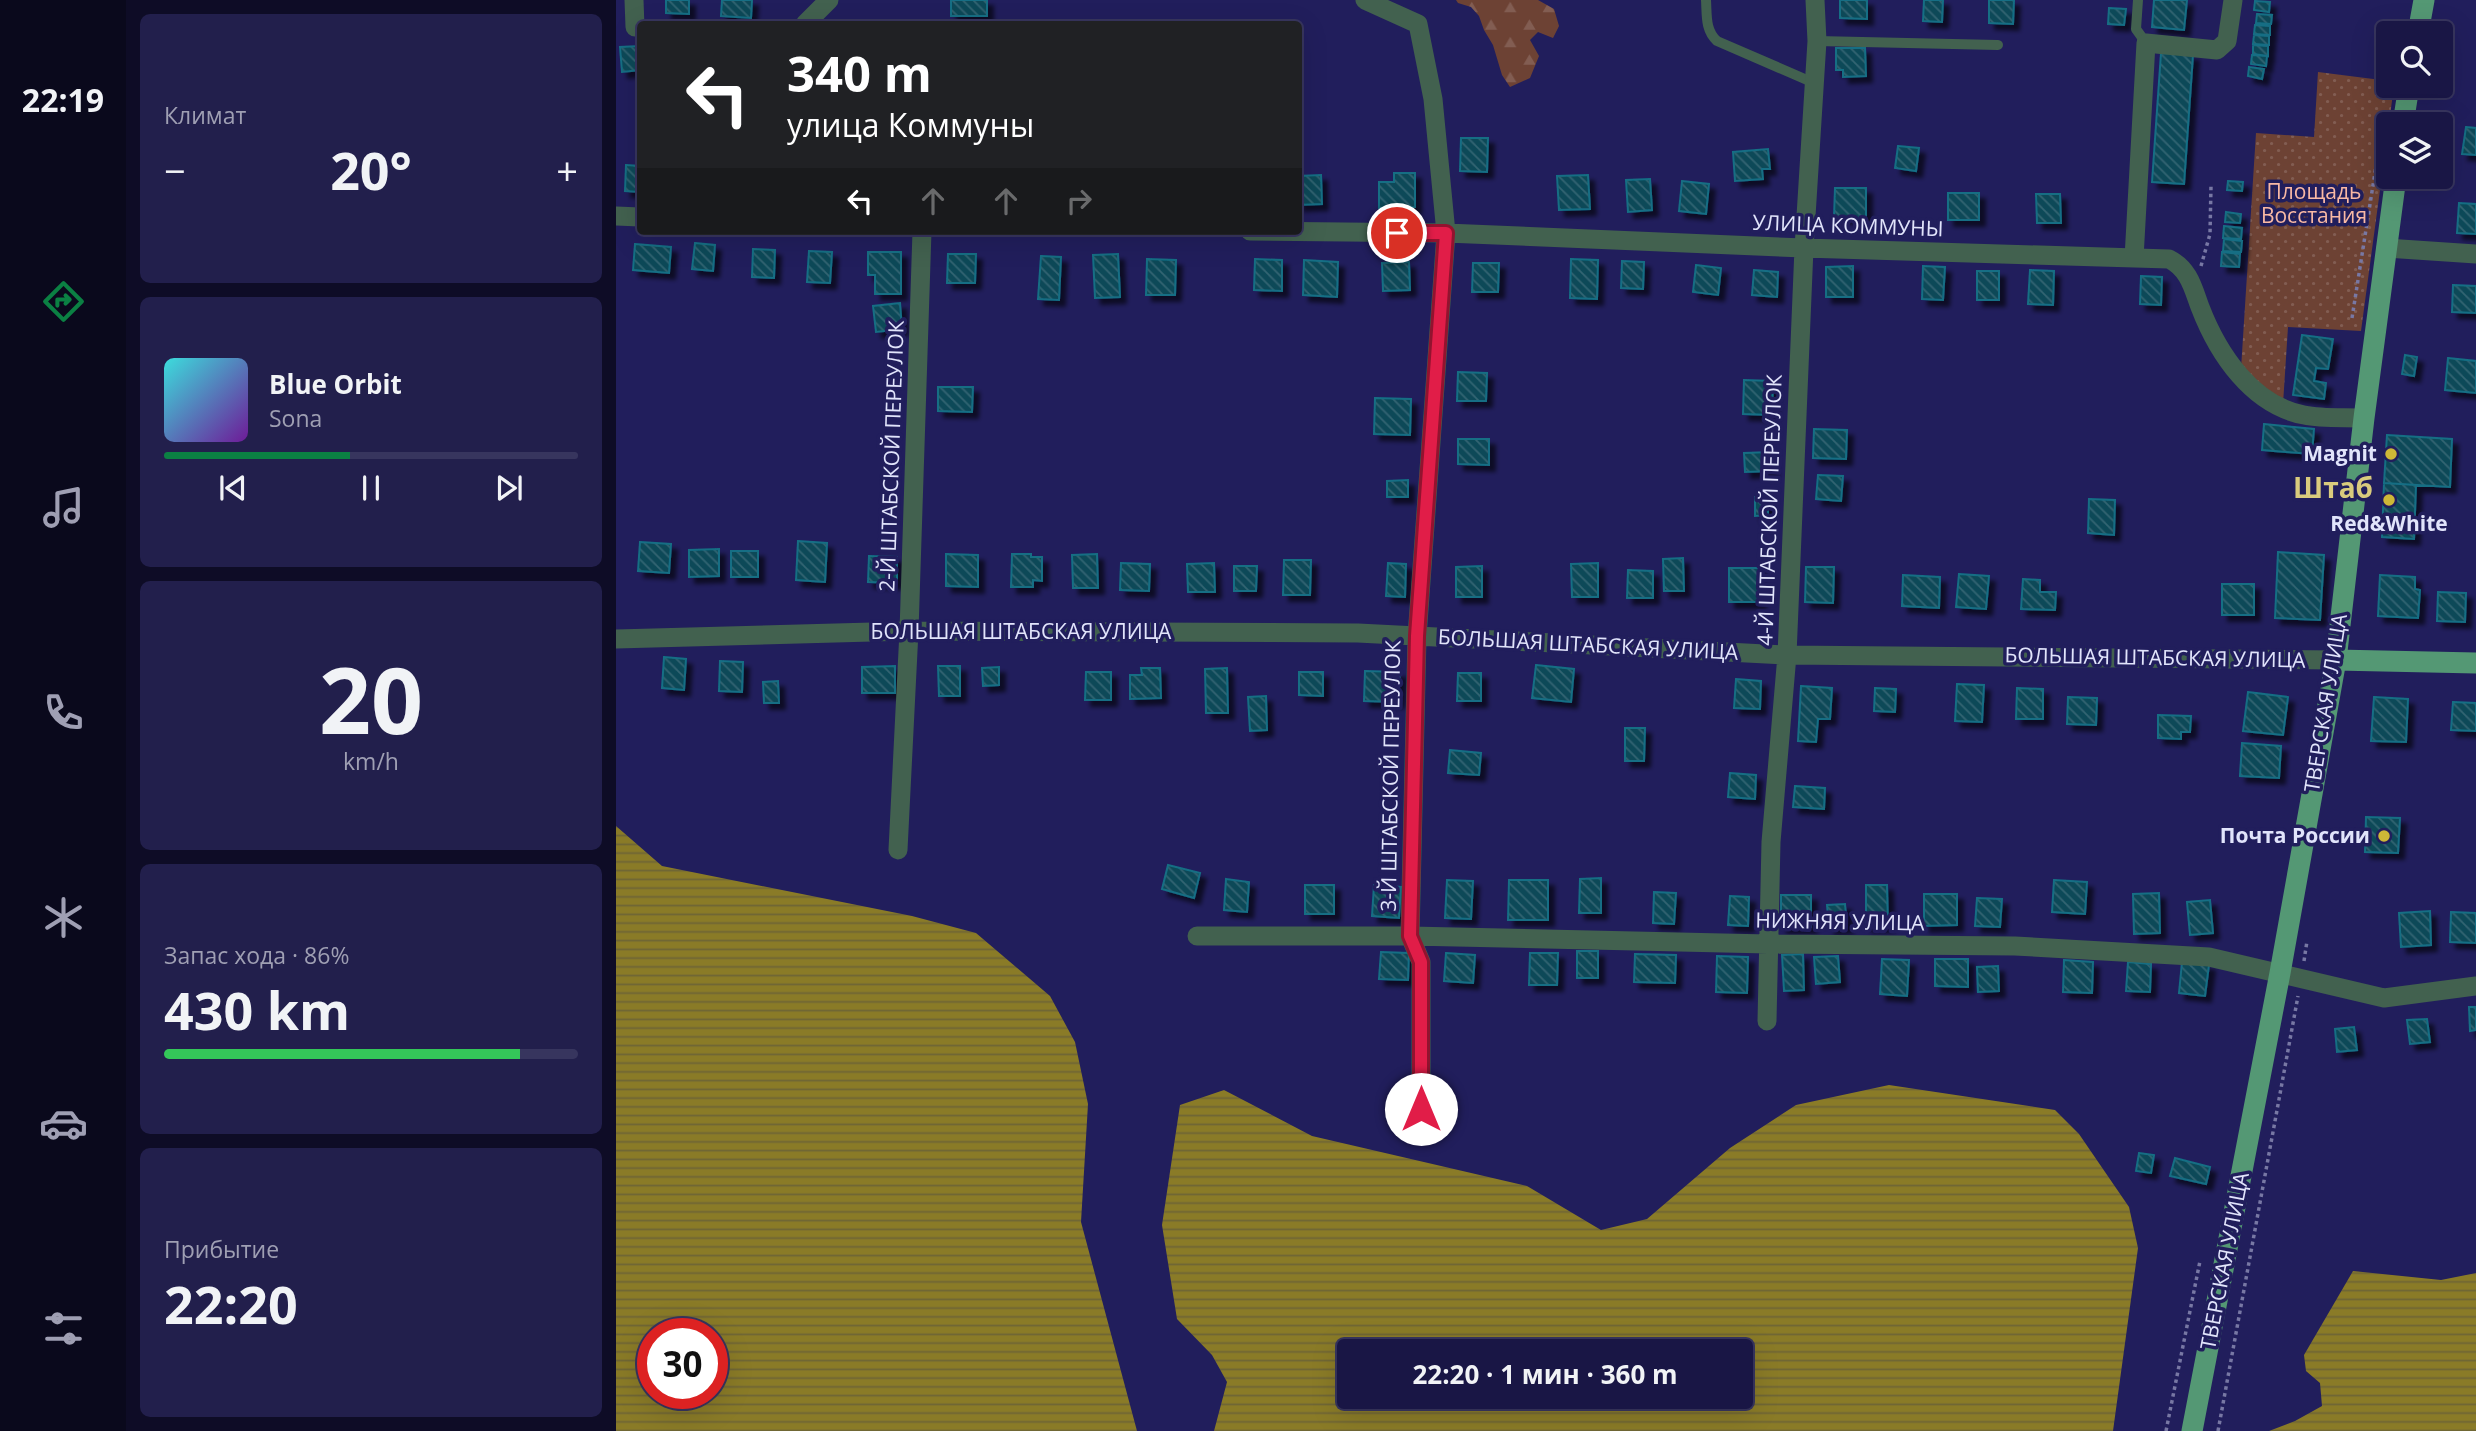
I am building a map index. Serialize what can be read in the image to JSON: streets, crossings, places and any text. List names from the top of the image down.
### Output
{
  "streets": {
    "main road": ["БОЛЬШАЯ ШТАБСКАЯ УЛИЦА", "ТВЕРСКАЯ УЛИЦА"],
    "street": [
      "УЛИЦА КОММУНЫ",
      "2-Й ШТАБСКОЙ ПЕРЕУЛОК",
      "4-Й ШТАБСКОЙ ПЕРЕУЛОК",
      "3-Й ШТАБСКОЙ ПЕРЕУЛОК",
      "НИЖНЯЯ УЛИЦА"
    ]
  },
  "crossings": [
    ["УЛИЦА КОММУНЫ", "4-Й ШТАБСКОЙ ПЕРЕУЛОК"],
    ["УЛИЦА КОММУНЫ", "ТВЕРСКАЯ УЛИЦА"],
    ["УЛИЦА КОММУНЫ", "3-Й ШТАБСКОЙ ПЕРЕУЛОК"],
    ["2-Й ШТАБСКОЙ ПЕРЕУЛОК", "БОЛЬШАЯ ШТАБСКАЯ УЛИЦА"],
    ["4-Й ШТАБСКОЙ ПЕРЕУЛОК", "БОЛЬШАЯ ШТАБСКАЯ УЛИЦА"],
    ["4-Й ШТАБСКОЙ ПЕРЕУЛОК", "НИЖНЯЯ УЛИЦА"],
    ["БОЛЬШАЯ ШТАБСКАЯ УЛИЦА", "ТВЕРСКАЯ УЛИЦА"],
    ["БОЛЬШАЯ ШТАБСКАЯ УЛИЦА", "3-Й ШТАБСКОЙ ПЕРЕУЛОК"],
    ["ТВЕРСКАЯ УЛИЦА", "НИЖНЯЯ УЛИЦА"],
    ["3-Й ШТАБСКОЙ ПЕРЕУЛОК", "НИЖНЯЯ УЛИЦА"]
  ],
  "districts": ["Штаб"],
  "parks": ["Площадь Восстания"],
  "places": ["Magnit", "Red&White", "Почта России"],
  "page": {
    "tabs": "22:19",
    "tile": [
      "Климат",
      ["20", "km/h"],
      ["Запас хода · 86%", "430 km"],
      ["Прибытие", "22:20"]
    ],
    "turn": ["340 m", "улица Коммуны"],
    "heat": ["−", "20°", "+"],
    "song": ["Blue Orbit", "Sona"],
    "limit": "30",
    "trip": "22:20 · 1 мин · 360 m"
  }
}
